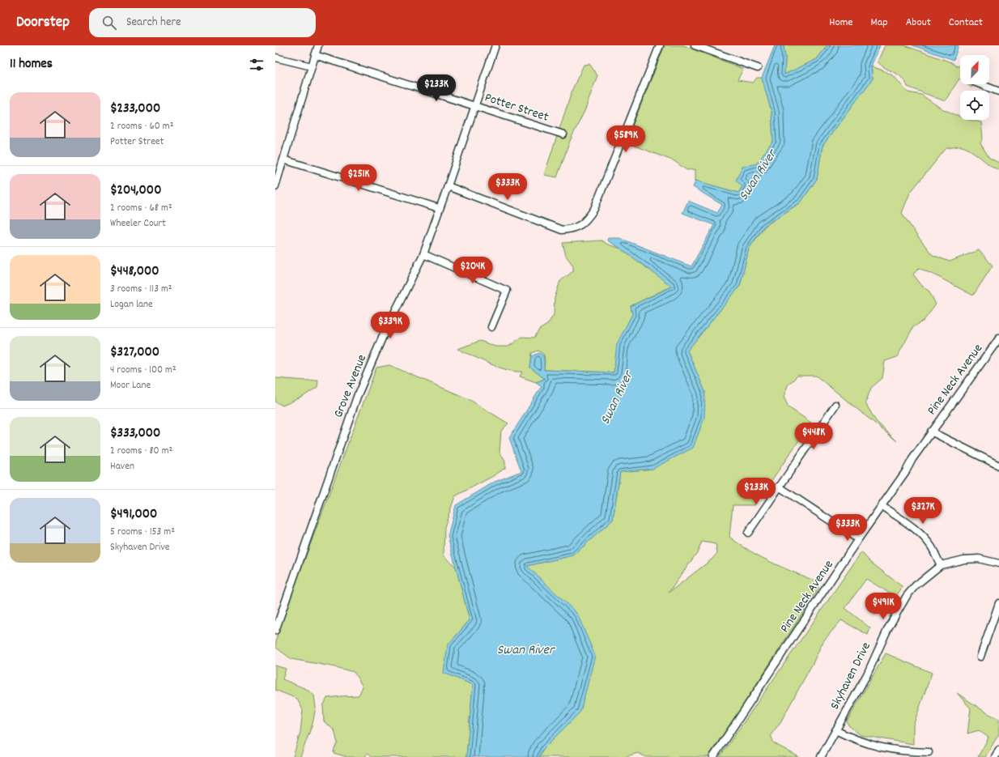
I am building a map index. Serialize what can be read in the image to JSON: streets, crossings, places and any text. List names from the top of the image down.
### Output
{
  "streets": {
    "street": [
      "Potter Street",
      "Pine Neck Avenue",
      "Grove Avenue",
      "Skyhaven Drive"
    ]
  },
  "crossings": [
    ["Potter Street", "Grove Avenue"]
  ],
  "water": ["Swan River"],
  "north": "top right",
  "page": {
    "header": "Doorstep",
    "search": "Search here",
    "nav": [
      "Home",
      "Map",
      "About",
      "Contact"
    ],
    "heading": "11 homes",
    "price": [
      "$233K",
      "$589K",
      "$251K",
      "$333K",
      "$204K",
      "$339K",
      "$448K",
      "$233K",
      "$327K",
      "$333K",
      "$491K"
    ],
    "list": [
      {
        "name": "$233,000",
        "note": "2 rooms · 60 m² · Potter Street"
      },
      {
        "name": "$204,000",
        "note": "2 rooms · 68 m² · Wheeler Court"
      },
      {
        "name": "$448,000",
        "note": "3 rooms · 113 m² · Logan lane"
      },
      {
        "name": "$327,000",
        "note": "4 rooms · 100 m² · Moor Lane"
      },
      {
        "name": "$333,000",
        "note": "2 rooms · 80 m² · Haven"
      },
      {
        "name": "$491,000",
        "note": "5 rooms · 153 m² · Skyhaven Drive"
      }
    ]
  }
}
